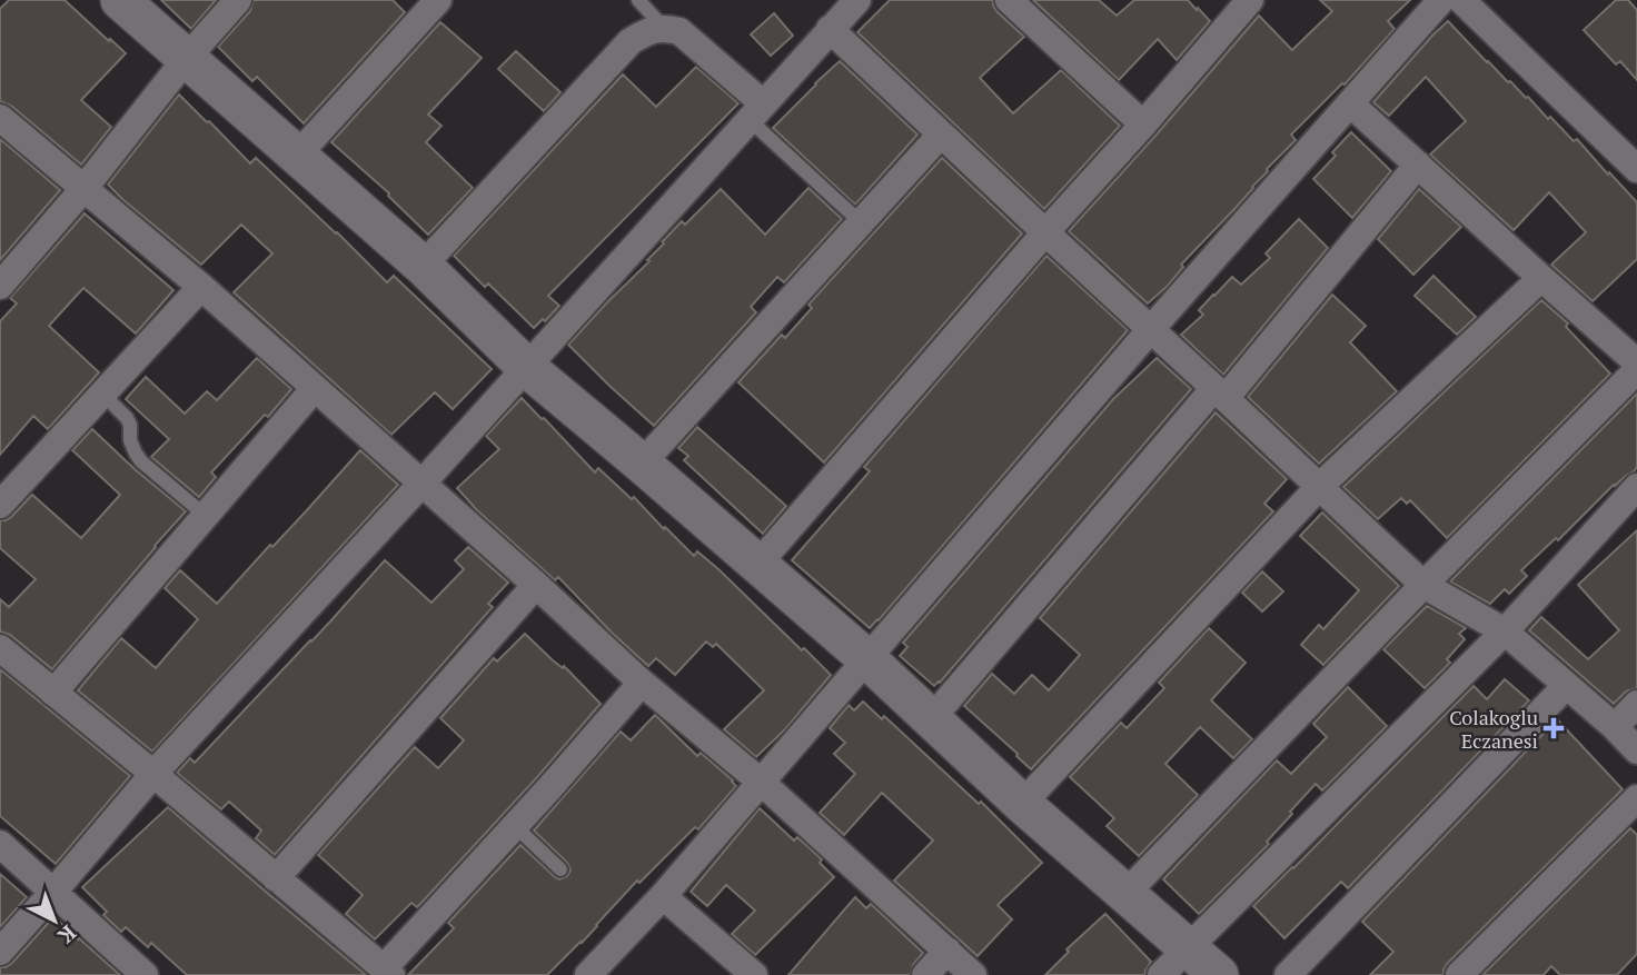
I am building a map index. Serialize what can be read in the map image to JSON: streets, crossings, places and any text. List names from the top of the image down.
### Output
{
  "places": {
    "health": ["Colakoglu Eczanesi"]
  },
  "north": "bottom right"
}
